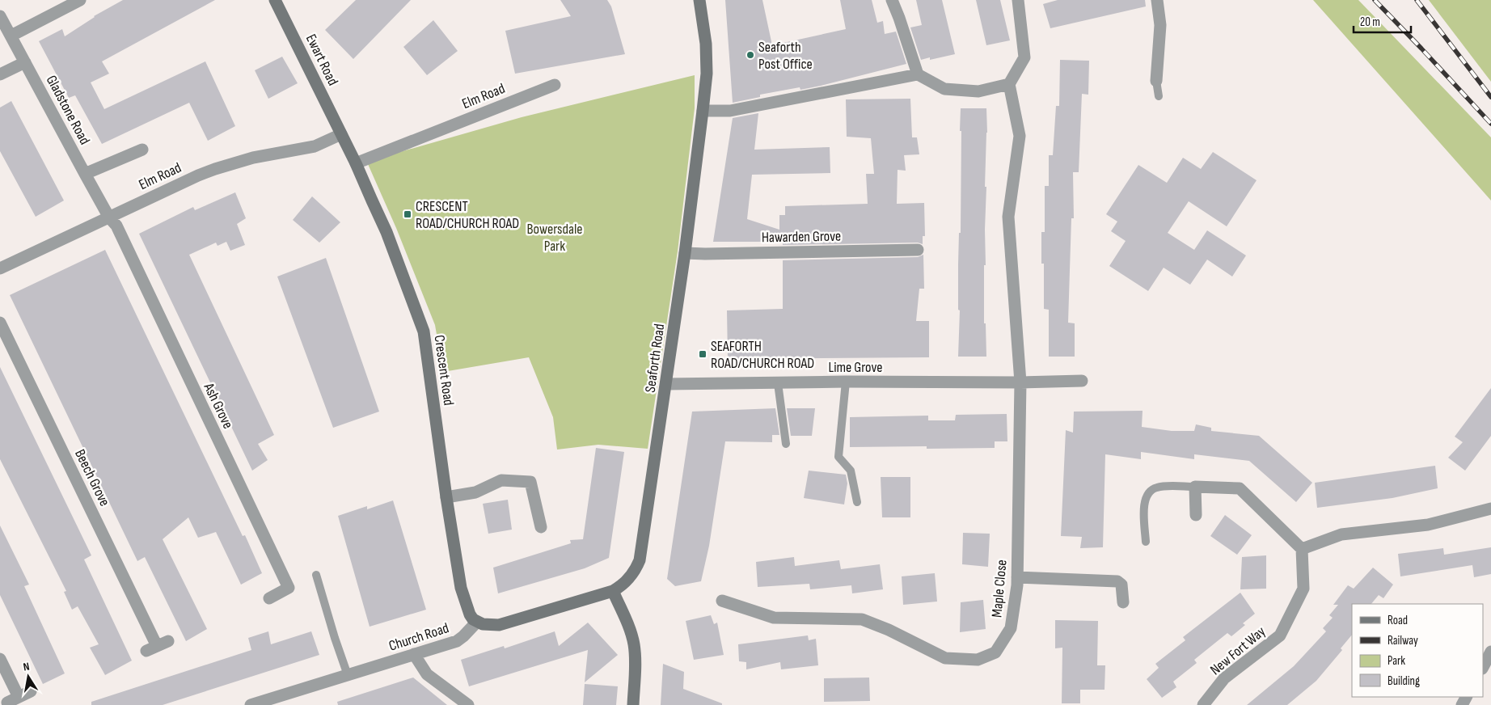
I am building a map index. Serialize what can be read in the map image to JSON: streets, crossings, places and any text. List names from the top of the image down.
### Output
{
  "streets": {
    "main road": ["Ewart Road", "Seaforth Road", "Crescent Road"],
    "street": [
      "Elm Road",
      "Gladstone Road",
      "Hawarden Grove",
      "Lime Grove",
      "Ash Grove",
      "Beech Grove",
      "Maple Close",
      "Church Road",
      "New Fort Way"
    ]
  },
  "crossings": [
    ["Ewart Road", "Elm Road"],
    ["Ewart Road", "Crescent Road"],
    ["Elm Road", "Gladstone Road"],
    ["Elm Road", "Crescent Road"],
    ["Elm Road", "Ash Grove"],
    ["Gladstone Road", "Ash Grove"],
    ["Hawarden Grove", "Seaforth Road"],
    ["Seaforth Road", "Lime Grove"],
    ["Lime Grove", "Maple Close"],
    ["Crescent Road", "Church Road"]
  ],
  "parks": ["Bowersdale Park"],
  "places": {
    "other": ["Seaforth Post Office"],
    "transit": ["CRESCENT ROAD/CHURCH ROAD", "SEAFORTH ROAD/CHURCH ROAD"]
  },
  "legend": [
    "Road",
    "Railway",
    "Park",
    "Building"
  ],
  "scale_bar": "20 m",
  "north": "top"
}
